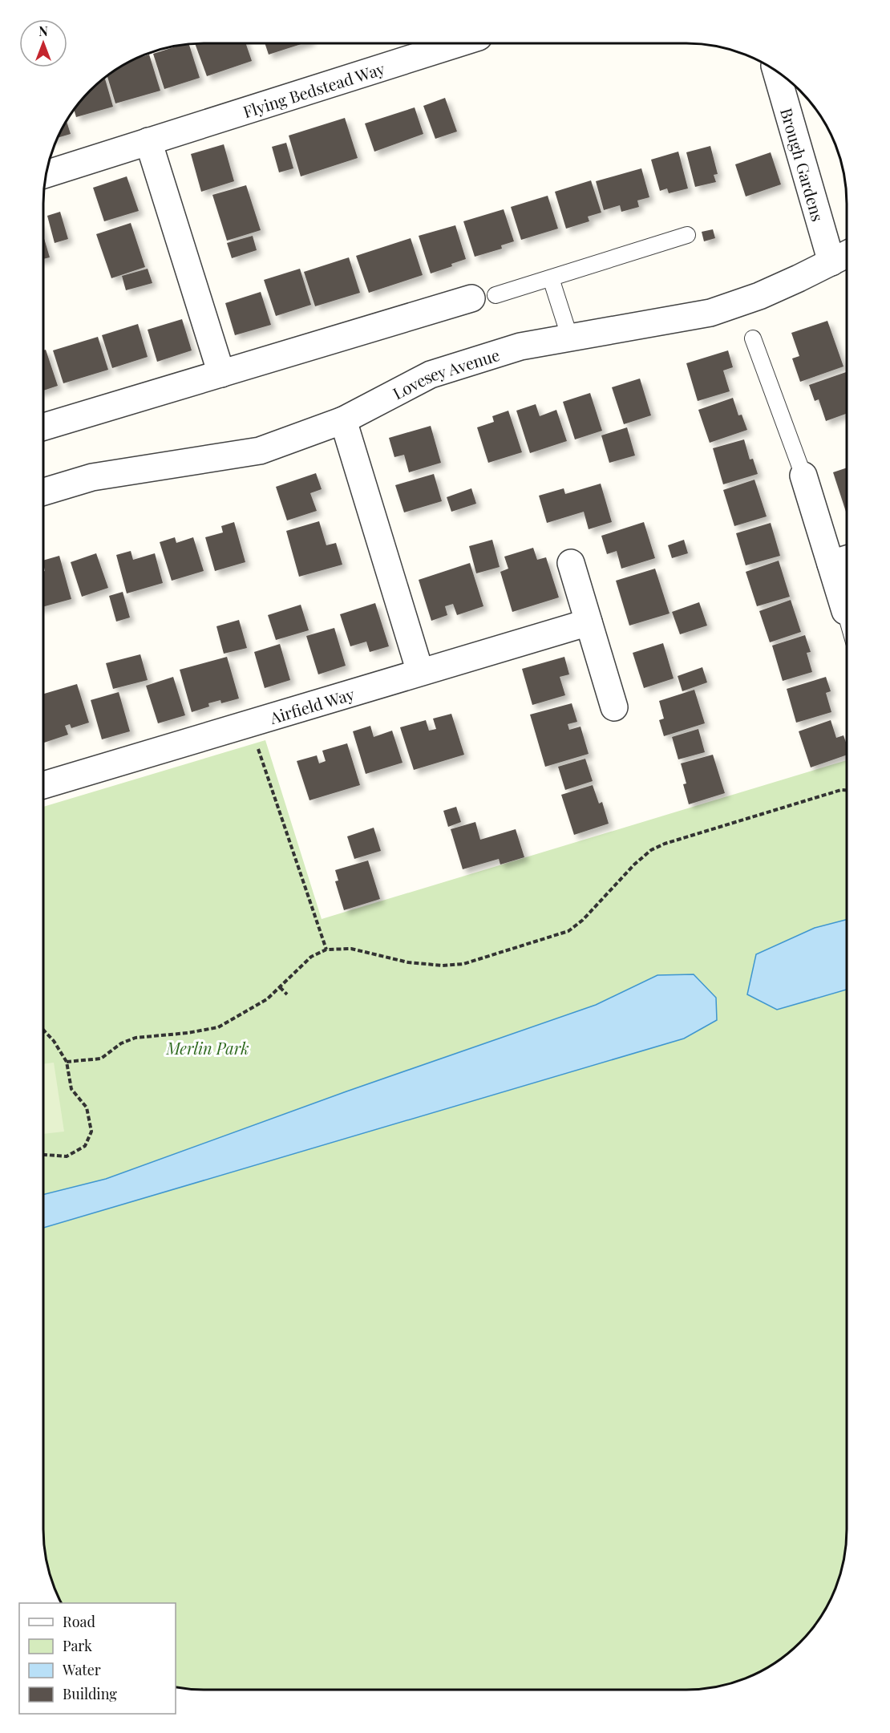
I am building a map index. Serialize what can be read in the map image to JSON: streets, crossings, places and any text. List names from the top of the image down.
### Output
{
  "streets": {
    "street": [
      "Flying Bedstead Way",
      "Brough Gardens",
      "Lovesey Avenue",
      "Airfield Way"
    ]
  },
  "crossings": [
    ["Brough Gardens", "Lovesey Avenue"]
  ],
  "parks": ["Merlin Park"],
  "legend": [
    "Road",
    "Park",
    "Water",
    "Building"
  ],
  "north": "top"
}
